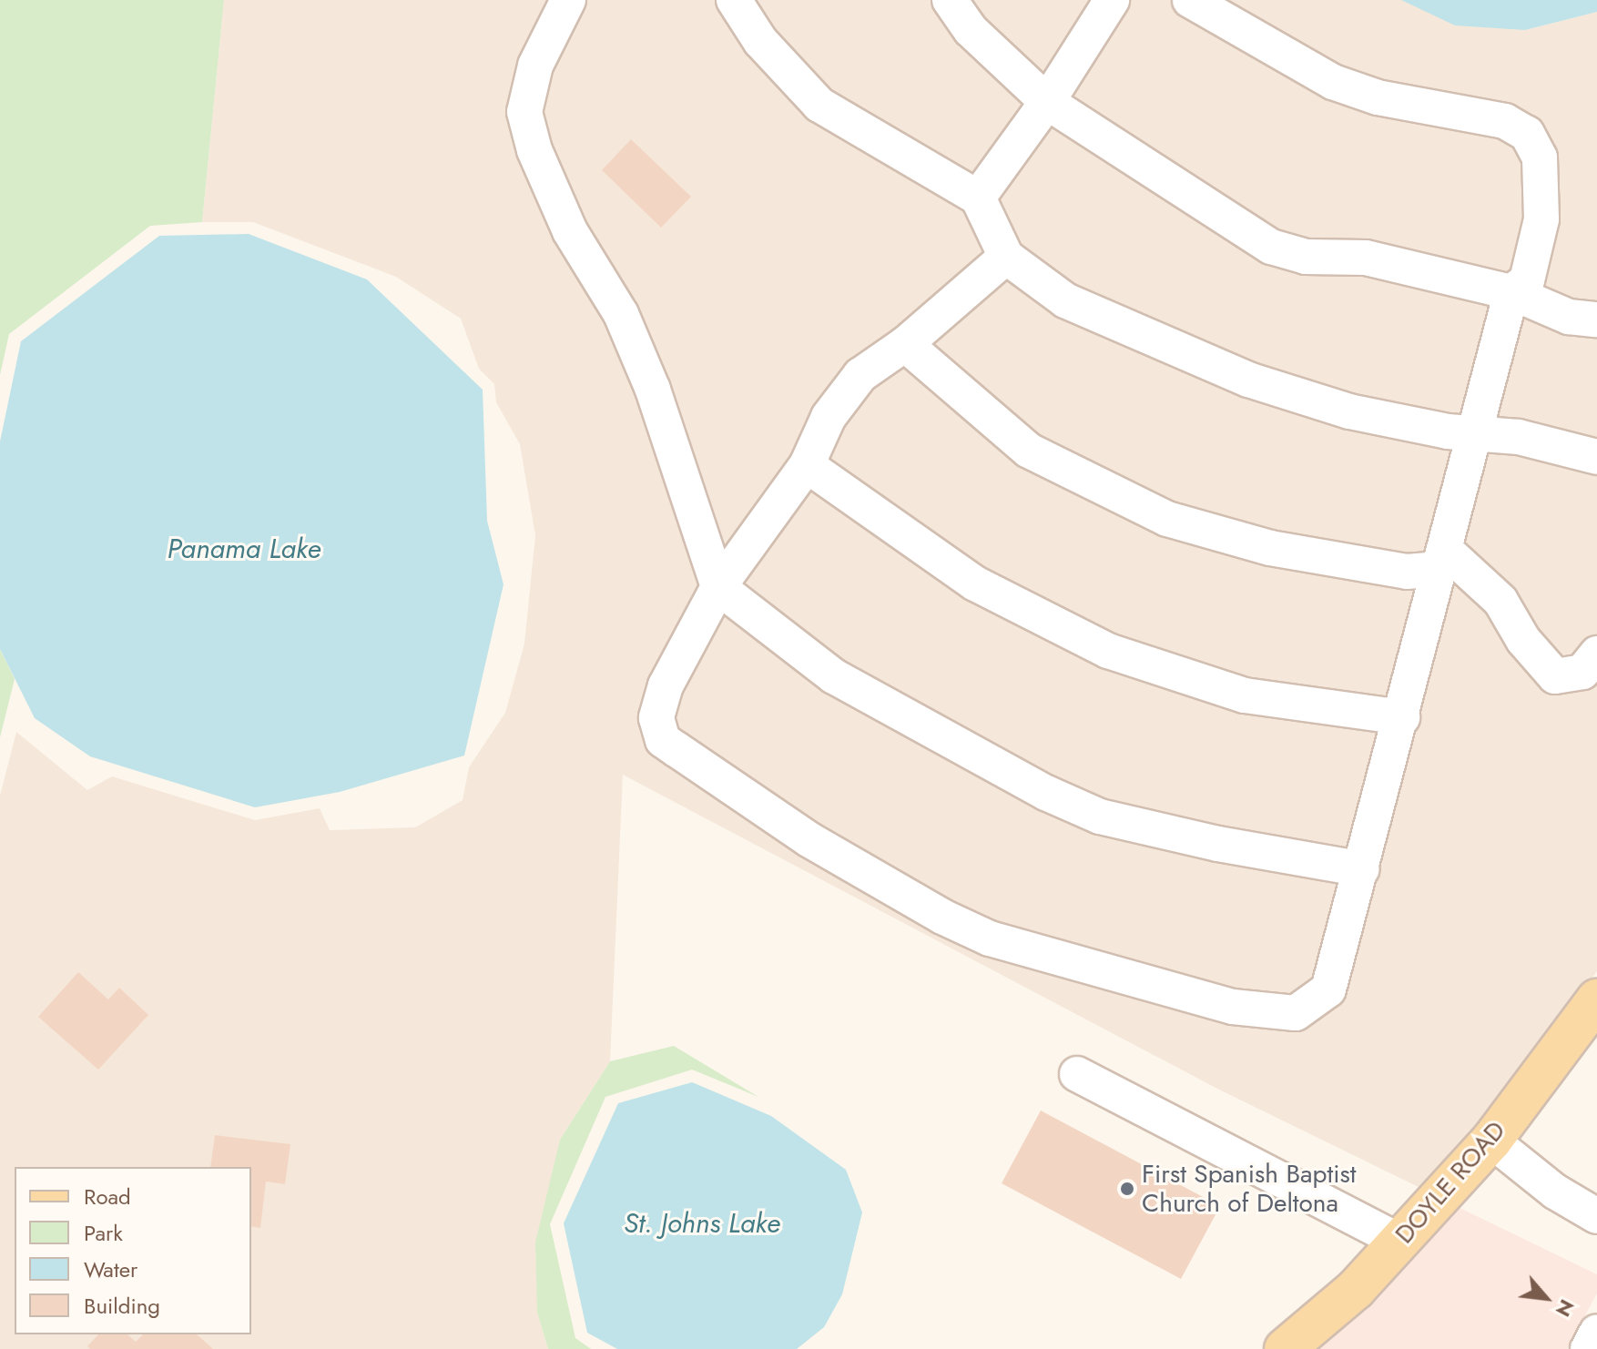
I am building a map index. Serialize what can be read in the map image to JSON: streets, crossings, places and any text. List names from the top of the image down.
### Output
{
  "streets": {
    "main road": ["DOYLE ROAD"]
  },
  "water": ["Panama Lake", "St. Johns Lake"],
  "places": ["First Spanish Baptist Church of Deltona"],
  "legend": [
    "Road",
    "Park",
    "Water",
    "Building"
  ],
  "north": "bottom right"
}
